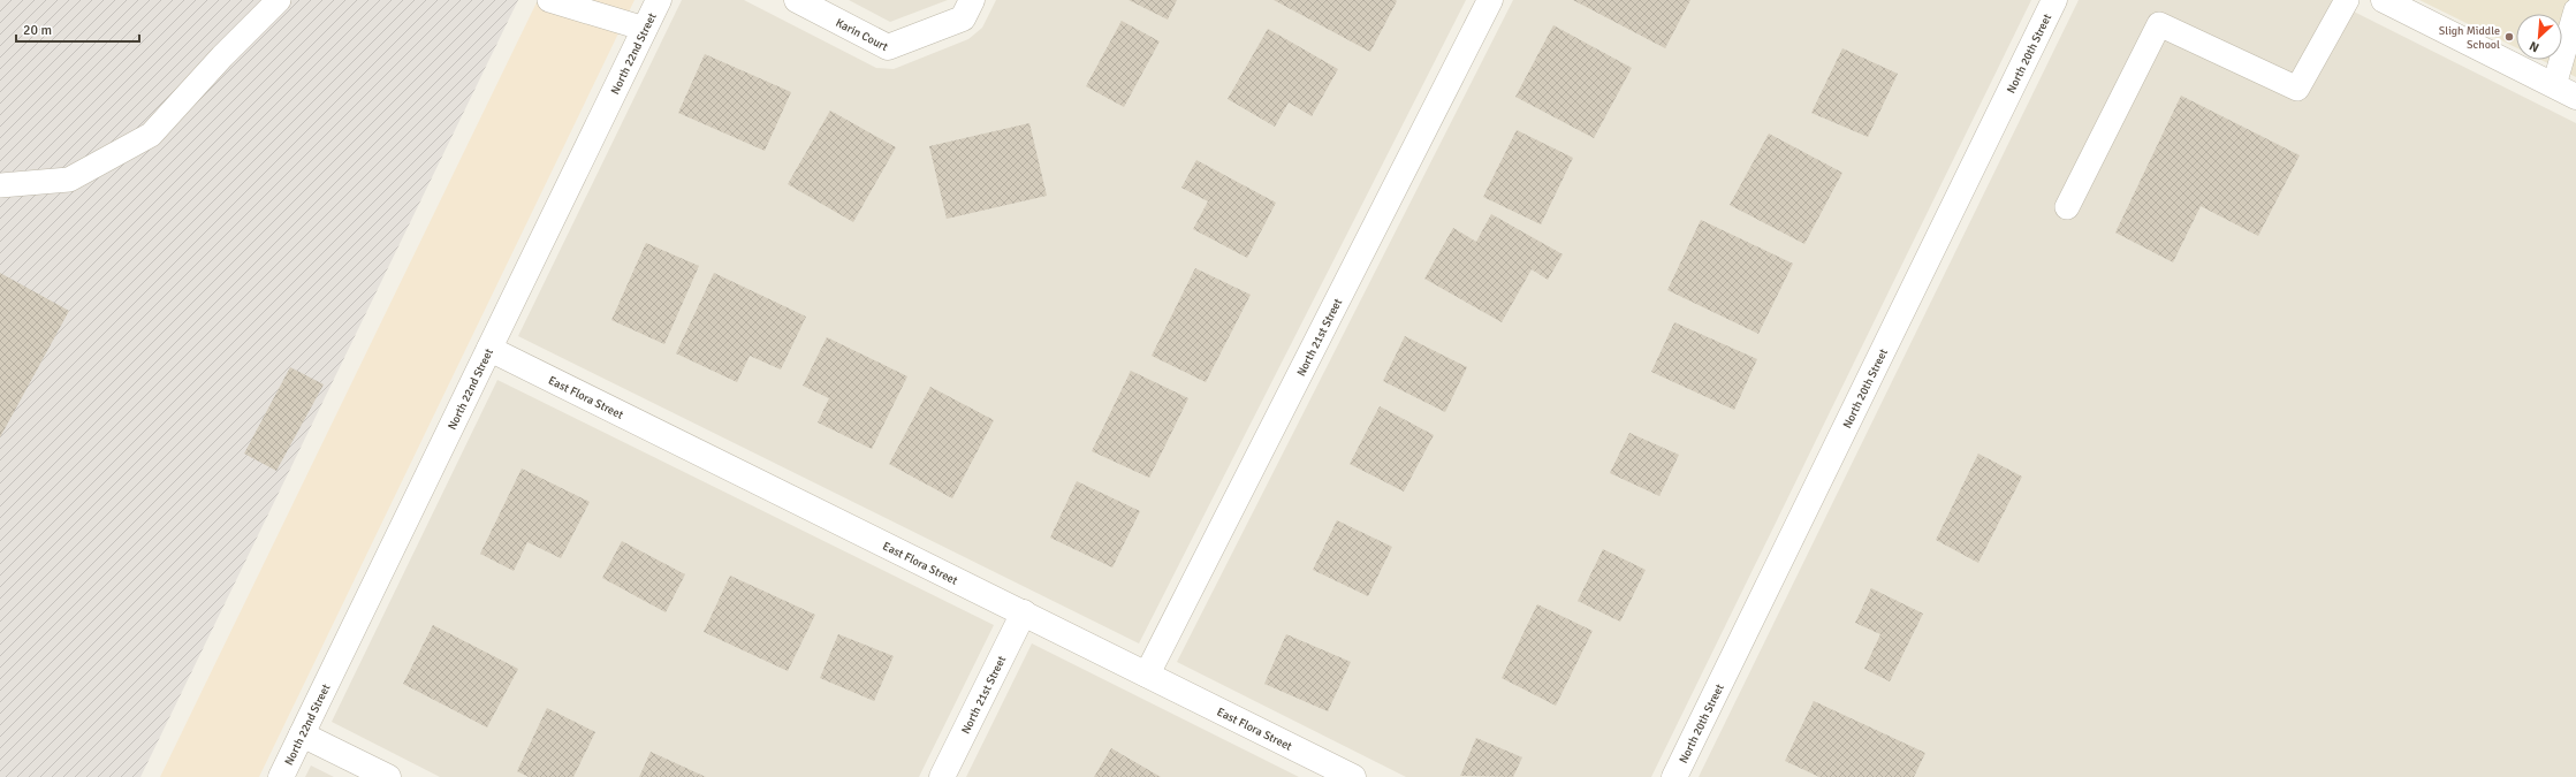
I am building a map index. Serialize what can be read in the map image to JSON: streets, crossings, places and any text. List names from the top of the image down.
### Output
{
  "streets": {
    "street": [
      "Karin Court",
      "North 22nd Street",
      "North 20th Street",
      "North 21st Street",
      "East Flora Street"
    ]
  },
  "crossings": [
    ["North 22nd Street", "East Flora Street"],
    ["North 21st Street", "East Flora Street"]
  ],
  "places": ["Sligh Middle School"],
  "scale_bar": "20 m",
  "north": "bottom left"
}
